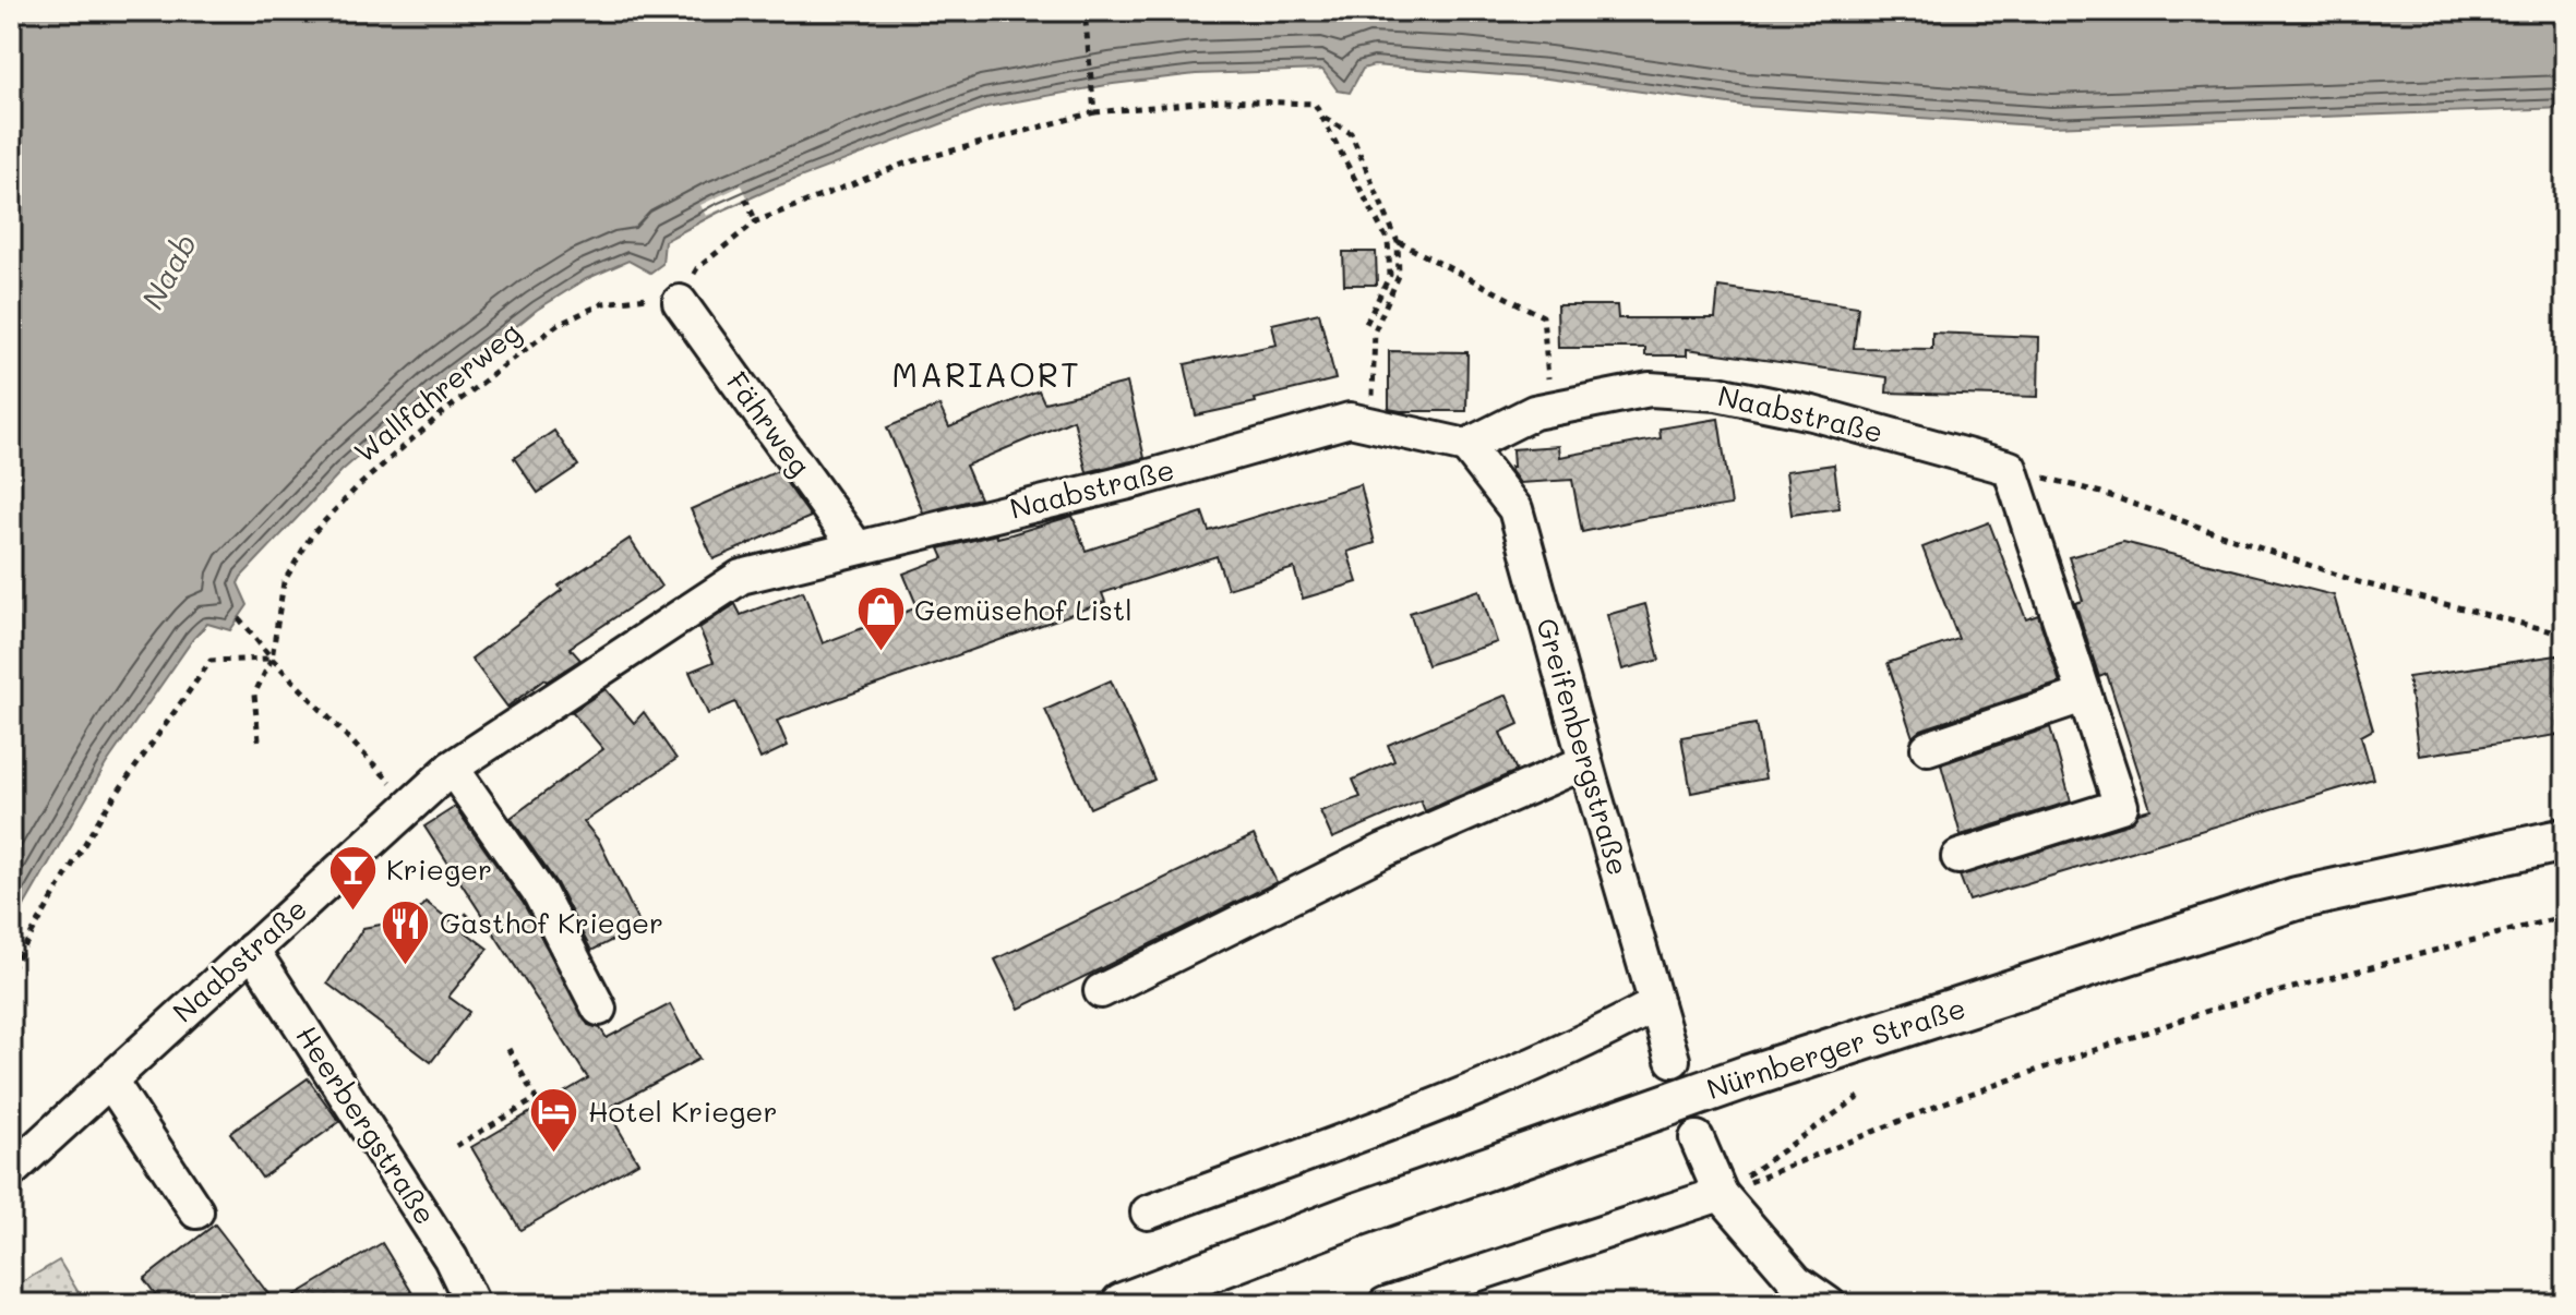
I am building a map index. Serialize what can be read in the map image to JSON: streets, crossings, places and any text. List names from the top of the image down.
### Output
{
  "streets": {
    "main road": ["Nürnberger Straße"],
    "street": [
      "Naabstraße",
      "Fährweg",
      "Greifenbergstraße",
      "Heerbergstraße"
    ],
    "path": ["Wallfahrerweg"]
  },
  "crossings": [
    ["Wallfahrerweg", "Fährweg"],
    ["Naabstraße", "Fährweg"],
    ["Naabstraße", "Greifenbergstraße"],
    ["Naabstraße", "Heerbergstraße"]
  ],
  "districts": ["MARIAORT"],
  "water": ["Naab"],
  "places": {
    "shop": ["Gemüsehof Listl"],
    "bar": ["Krieger"],
    "restaurant": ["Gasthof Krieger"],
    "hotel": ["Hotel Krieger"]
  }
}
